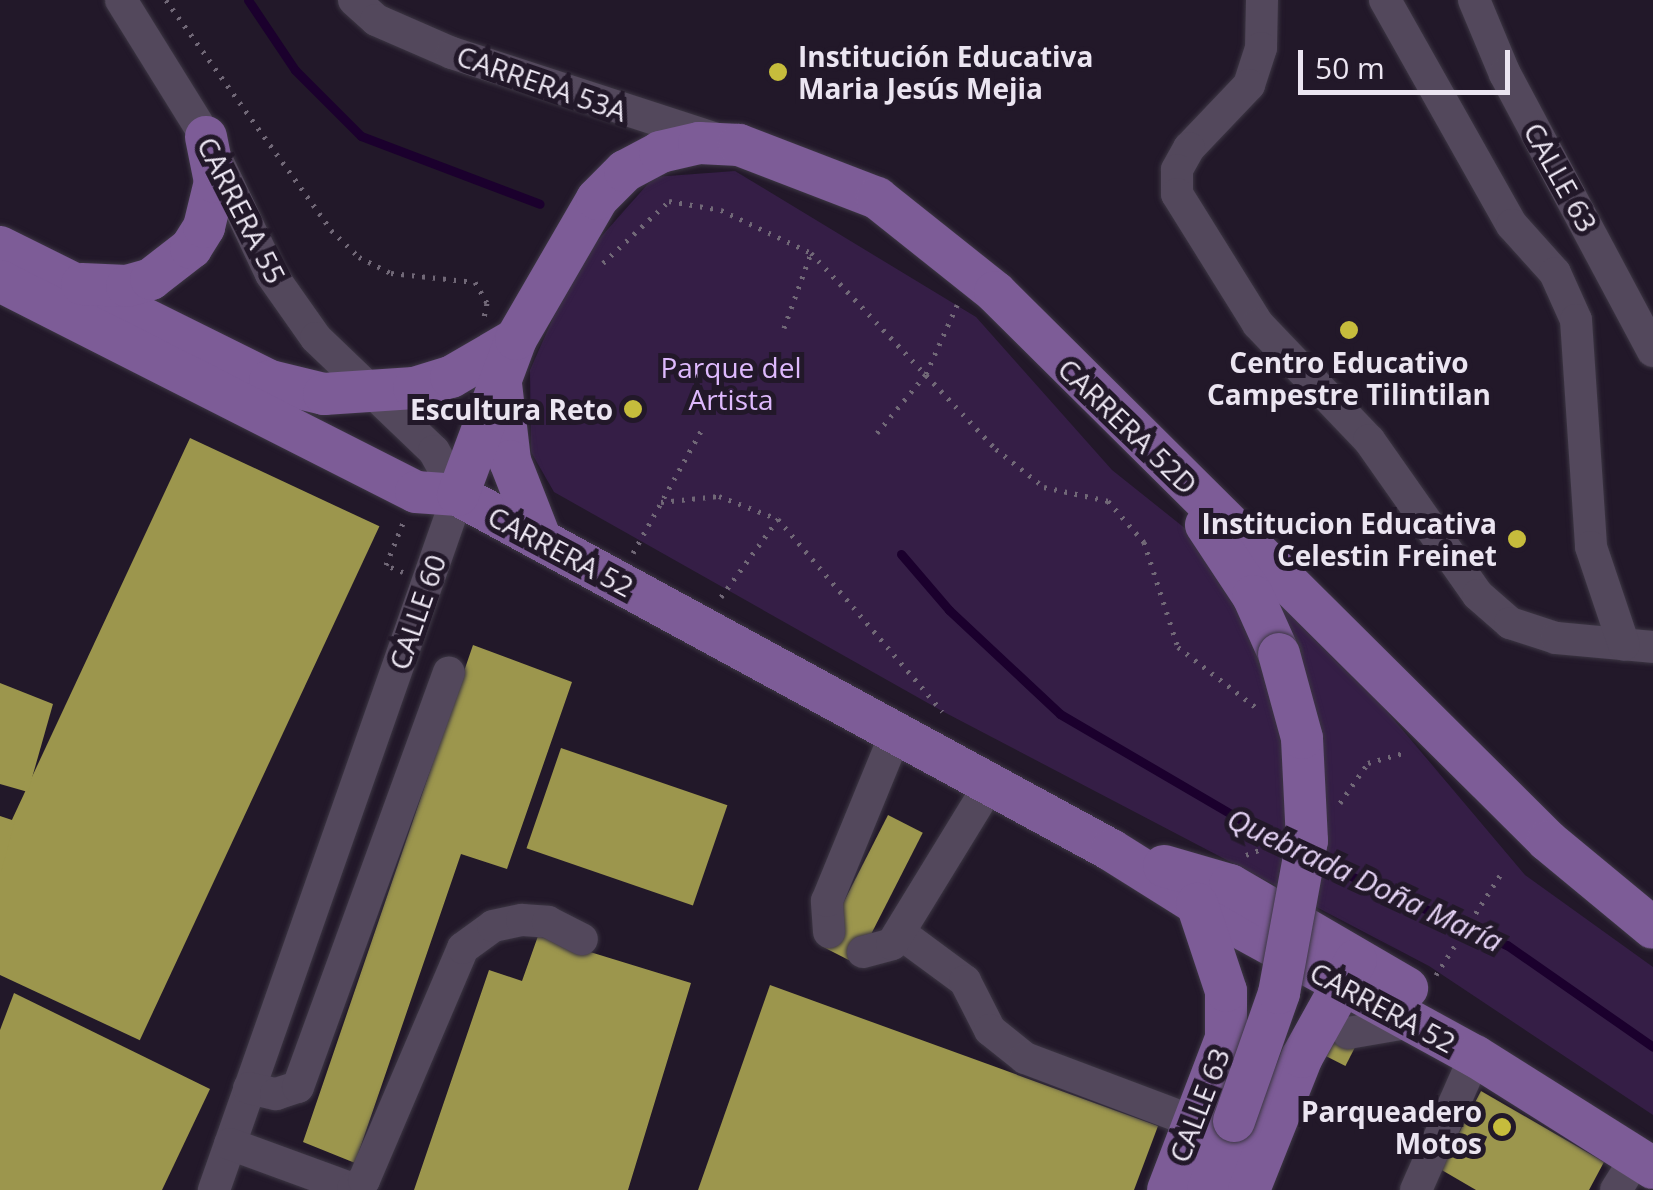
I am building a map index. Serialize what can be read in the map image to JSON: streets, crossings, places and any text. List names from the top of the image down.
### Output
{
  "streets": {
    "main road": [
      "CALLE 63",
      "CARRERA 52D",
      "CARRERA 52",
      "CALLE 60"
    ],
    "street": ["CARRERA 53A", "CARRERA 55"]
  },
  "crossings": [
    ["CARRERA 53A", "CARRERA 52D"],
    ["CARRERA 53A", "CALLE 60"],
    ["CALLE 63", "CARRERA 52"],
    ["CARRERA 55", "CARRERA 52"],
    ["CARRERA 55", "CALLE 60"],
    ["CARRERA 52D", "CALLE 60"],
    ["CARRERA 52", "CALLE 60"]
  ],
  "water": ["Quebrada Doña María"],
  "parks": ["Parque del Artista"],
  "places": [
    "Institución Educativa Maria Jesús Mejia",
    "Centro Educativo Campestre Tilintilan",
    "Escultura Reto",
    "Institucion Educativa Celestin Freinet",
    "Parqueadero Motos"
  ],
  "scale_bar": "50 m"
}
